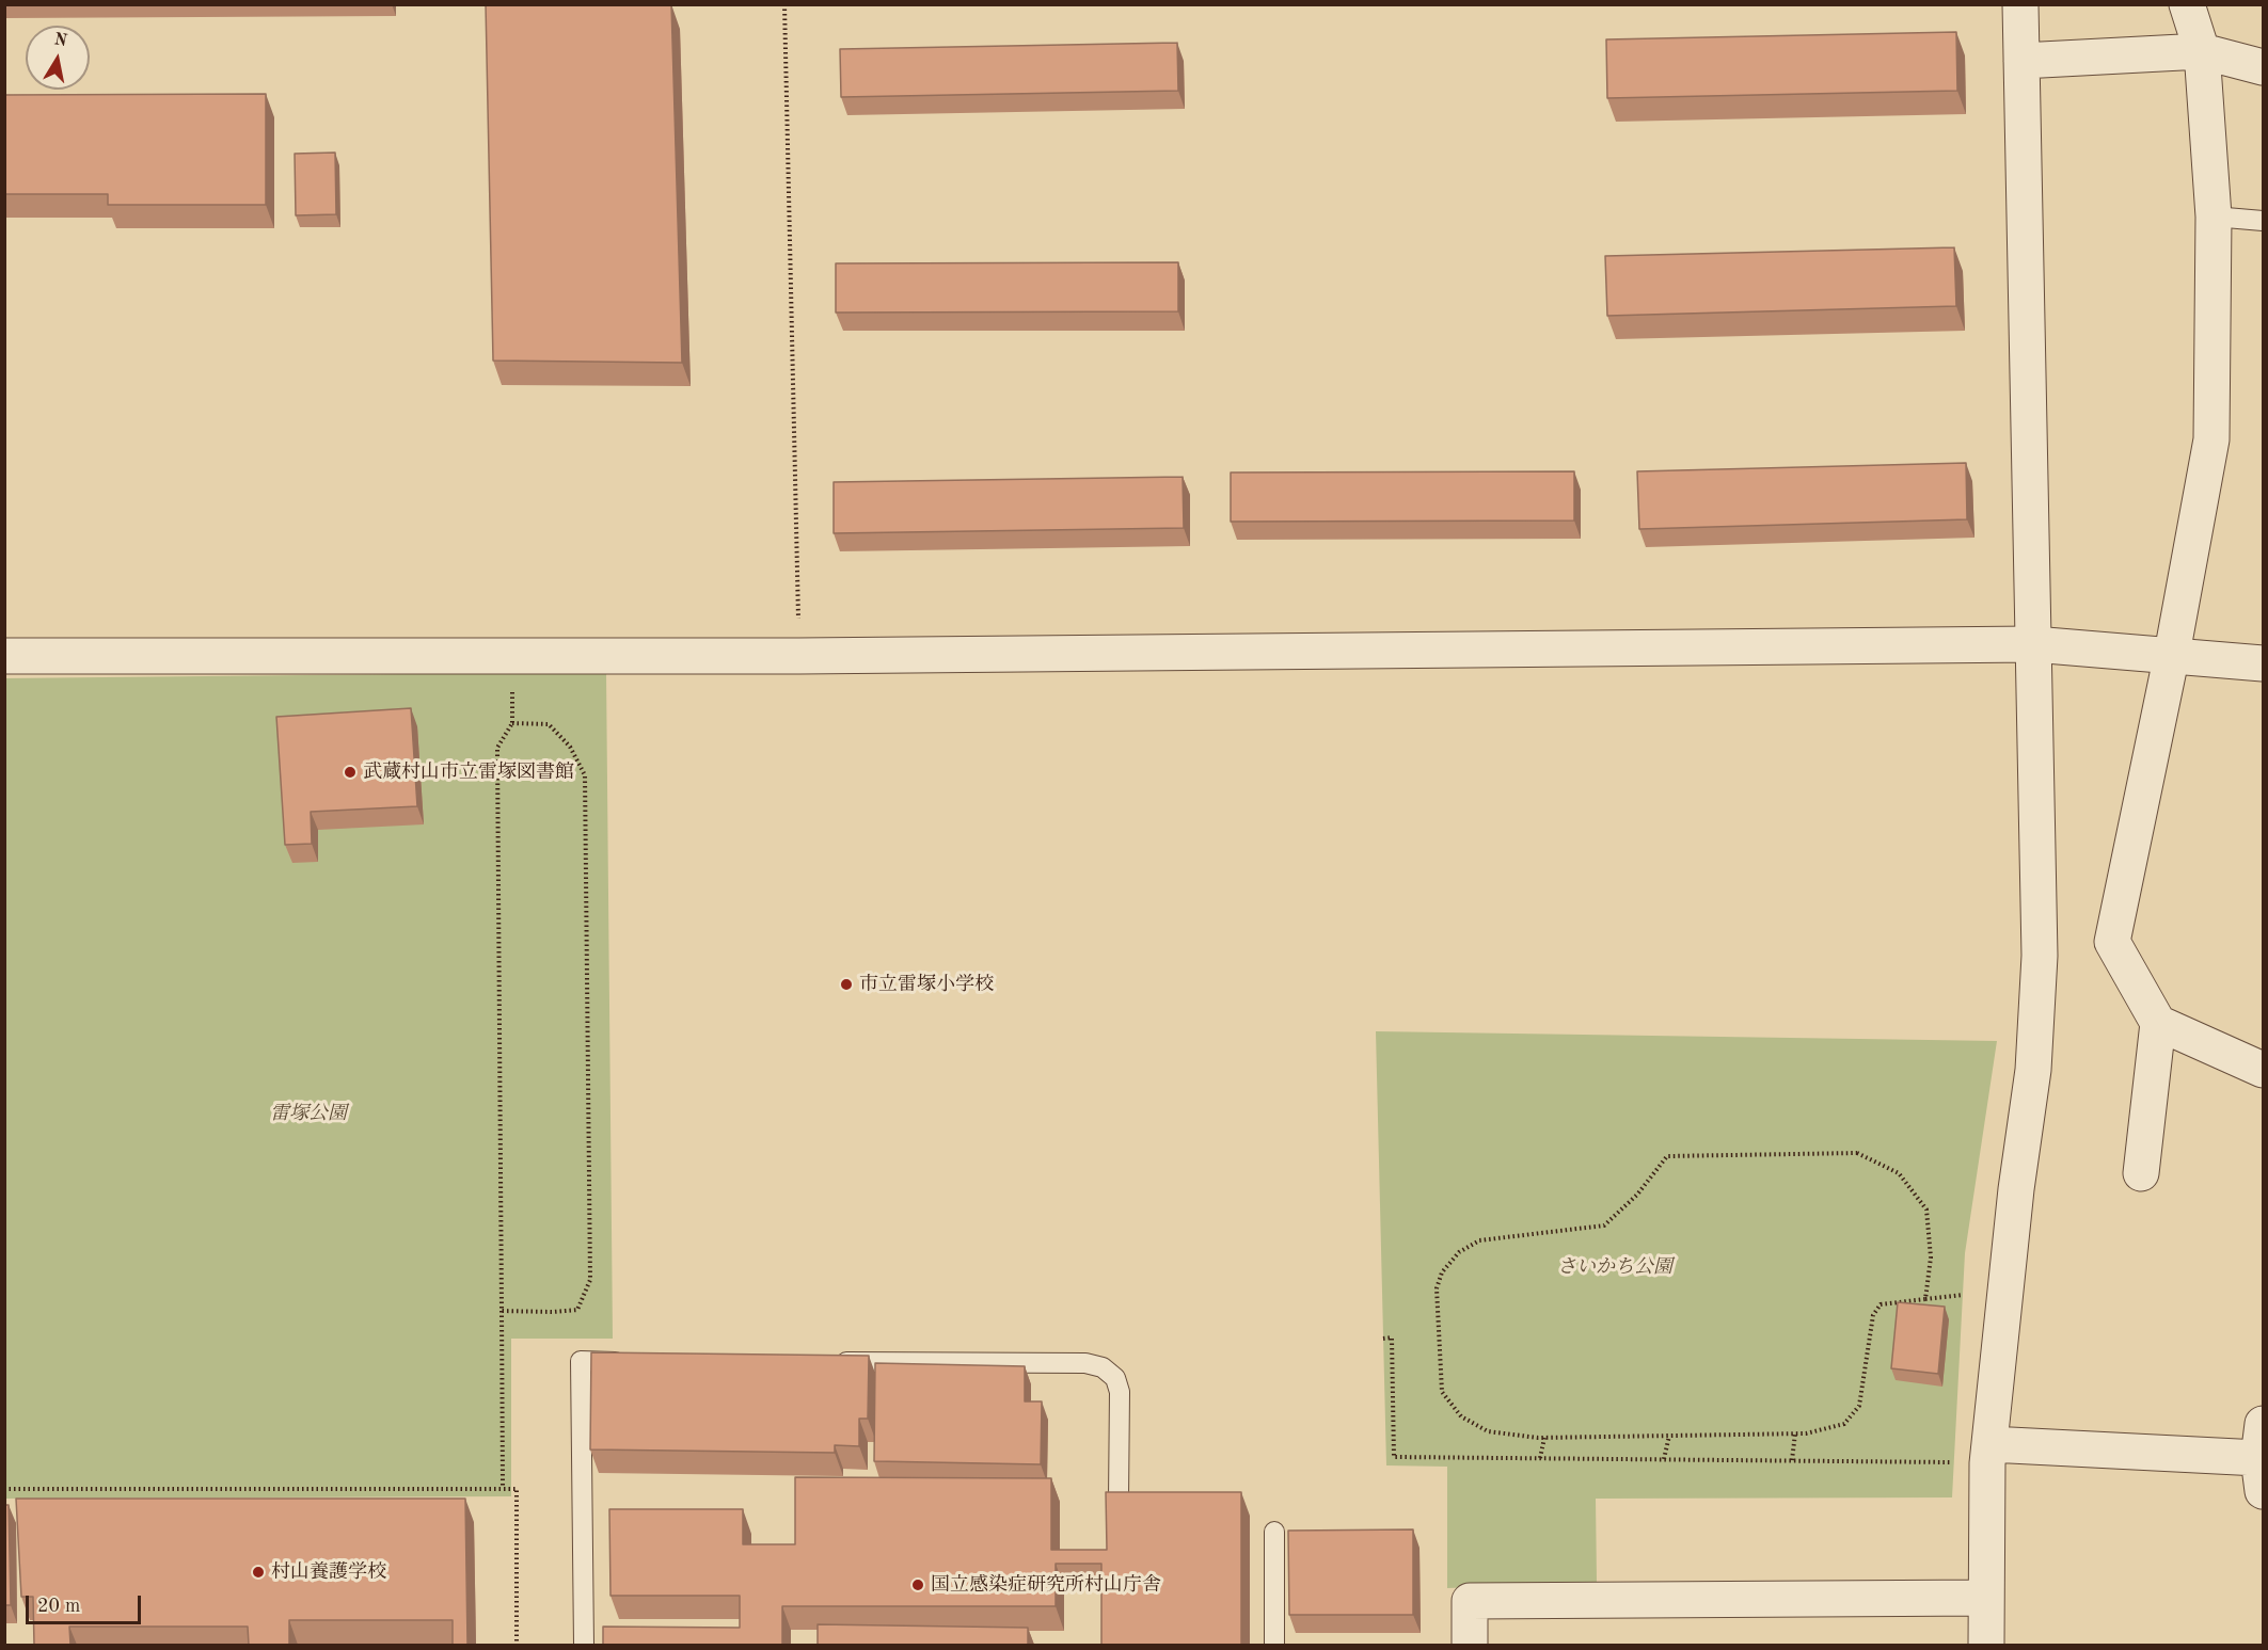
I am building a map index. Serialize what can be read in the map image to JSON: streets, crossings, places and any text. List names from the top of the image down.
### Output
{
  "parks": ["雷塚公園", "さいかち公園"],
  "places": [
    "武蔵村山市立雷塚図書館",
    "市立雷塚小学校",
    "村山養護学校",
    "国立感染症研究所村山庁舎"
  ],
  "scale_bar": "20 m",
  "north": "top"
}
